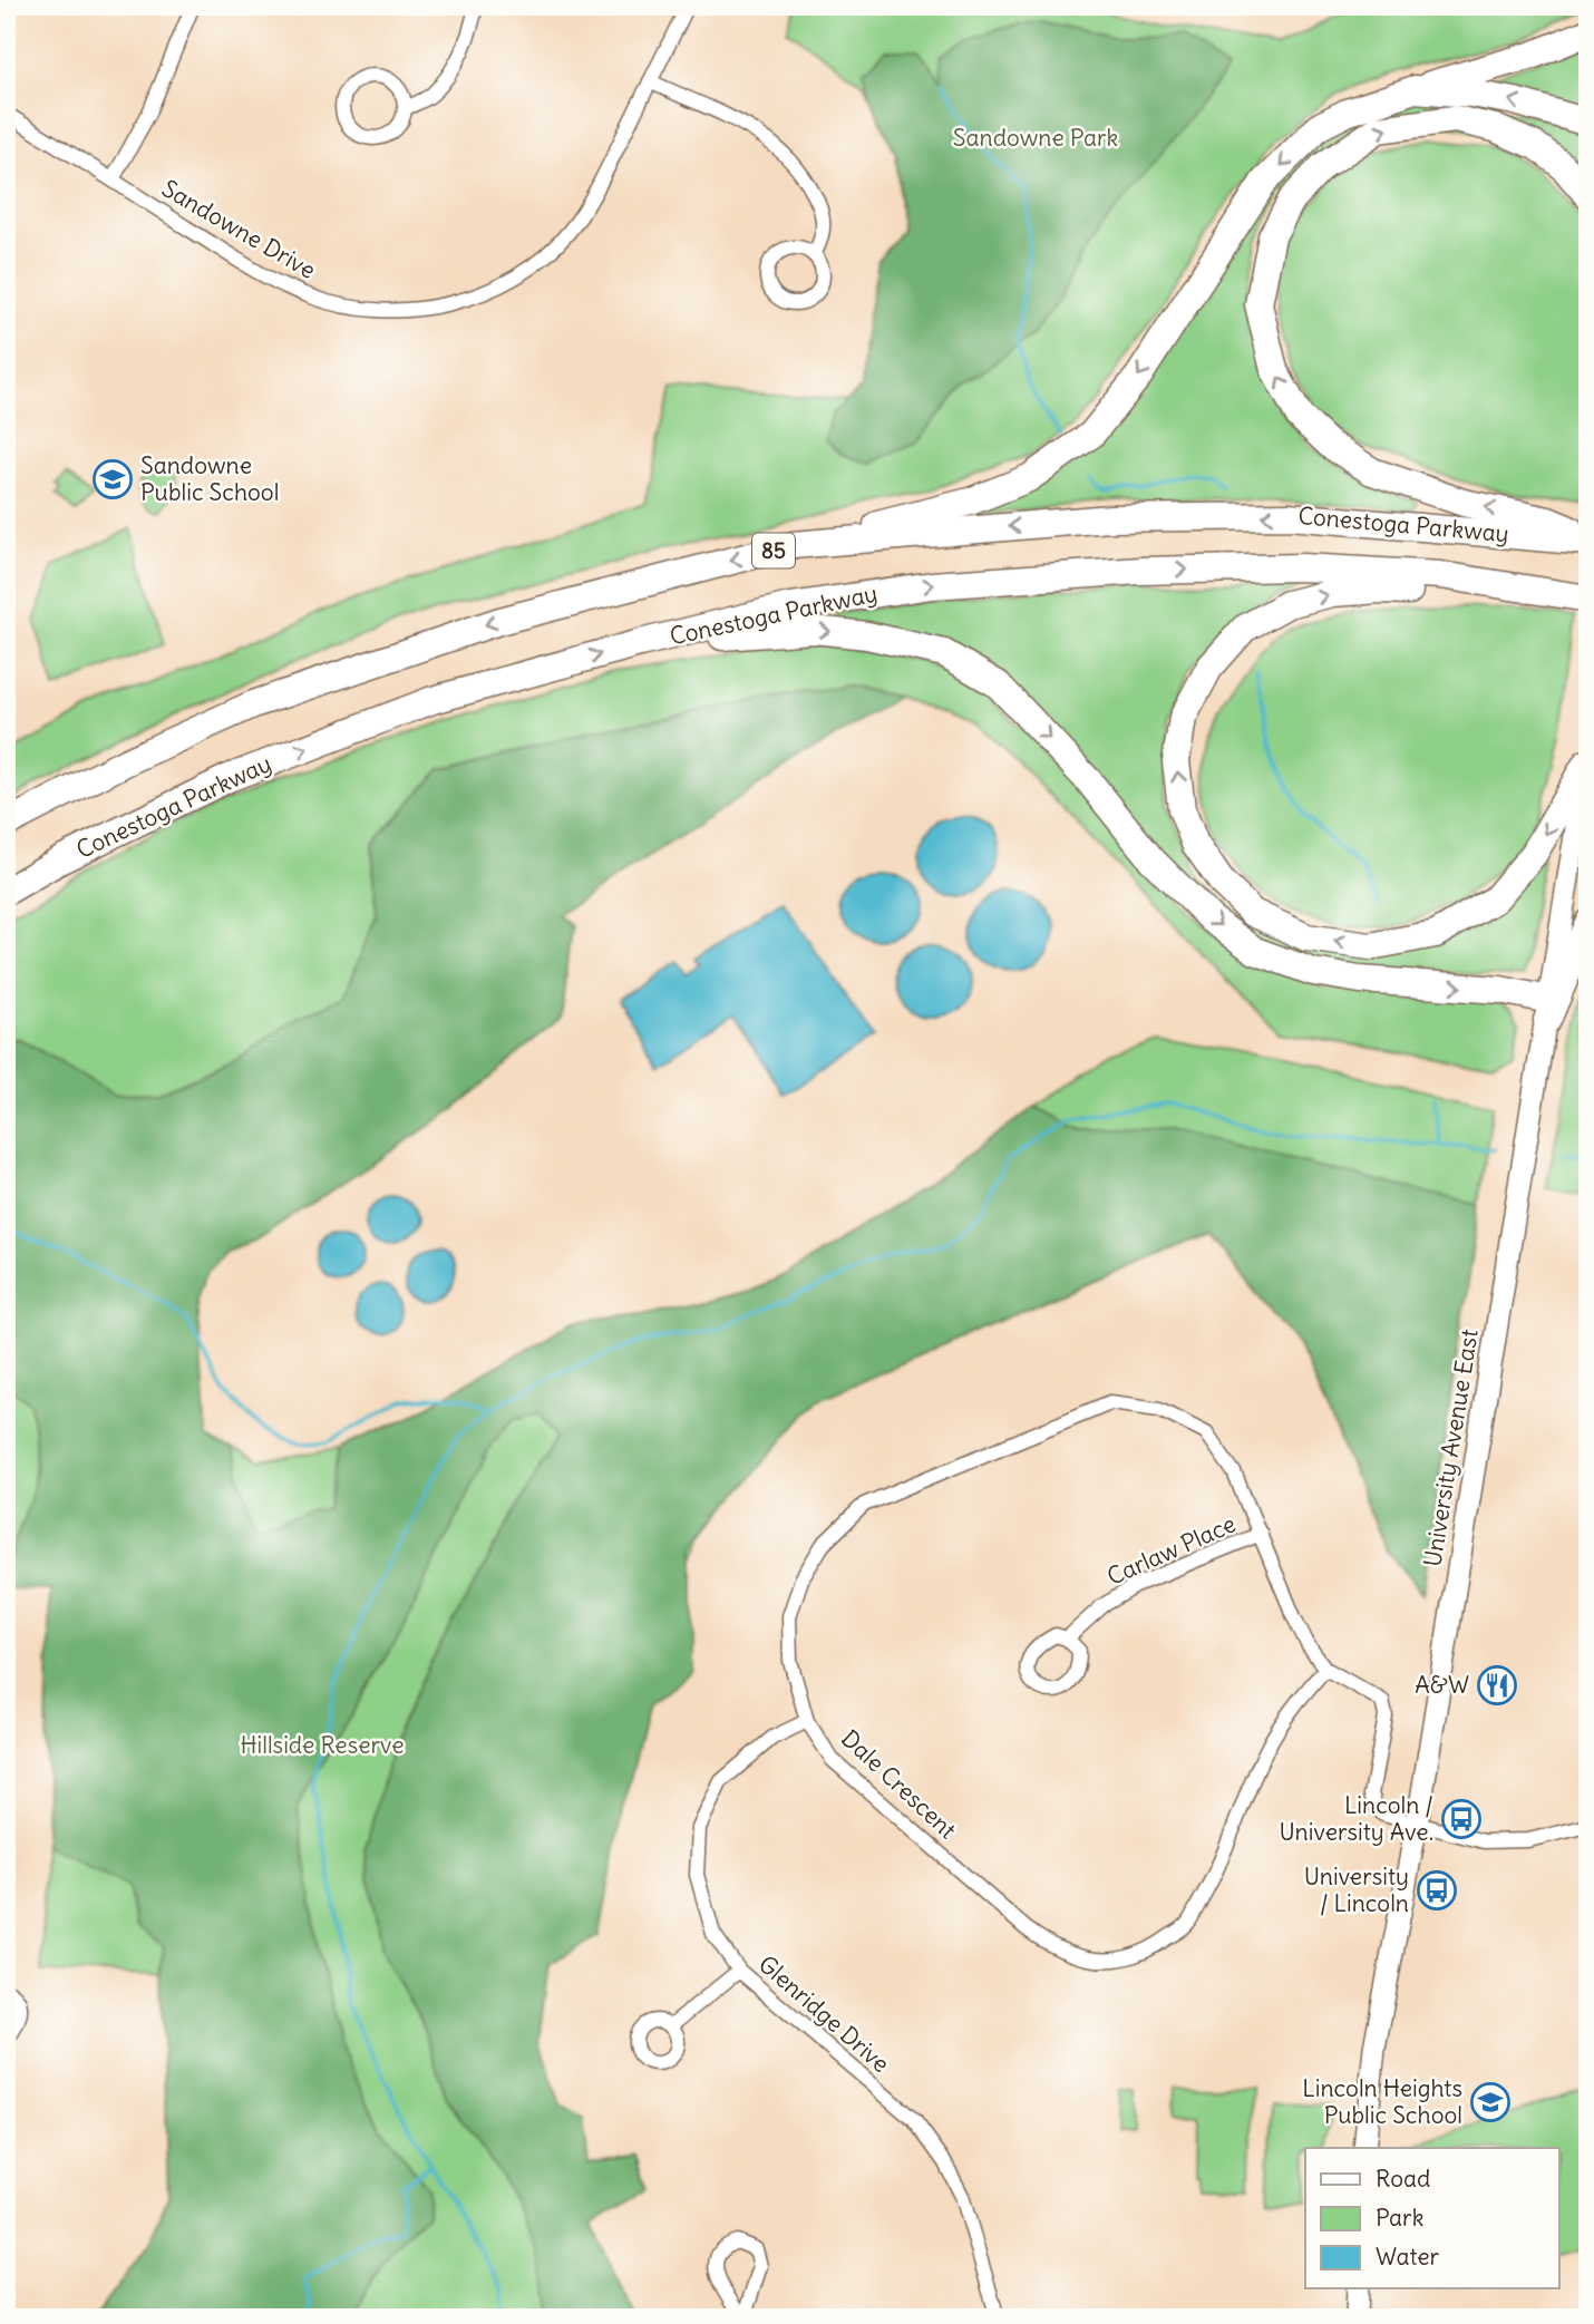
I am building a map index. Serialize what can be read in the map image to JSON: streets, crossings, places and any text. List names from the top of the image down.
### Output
{
  "streets": {
    "highway": ["Conestoga Parkway", "85"],
    "main road": ["University Avenue East"],
    "street": [
      "Sandowne Drive",
      "Carlaw Place",
      "Dale Crescent",
      "Glenridge Drive"
    ]
  },
  "crossings": [
    ["University Avenue East", "Dale Crescent"],
    ["Carlaw Place", "Dale Crescent"],
    ["Dale Crescent", "Glenridge Drive"]
  ],
  "parks": ["Sandowne Park", "Hillside Reserve"],
  "places": {
    "school or university": ["Sandowne Public School", "Lincoln Heights Public School"],
    "restaurant": ["A&W"],
    "bus stop": ["Lincoln / University Ave.", "University / Lincoln"]
  },
  "legend": ["Road", "Park", "Water"]
}
